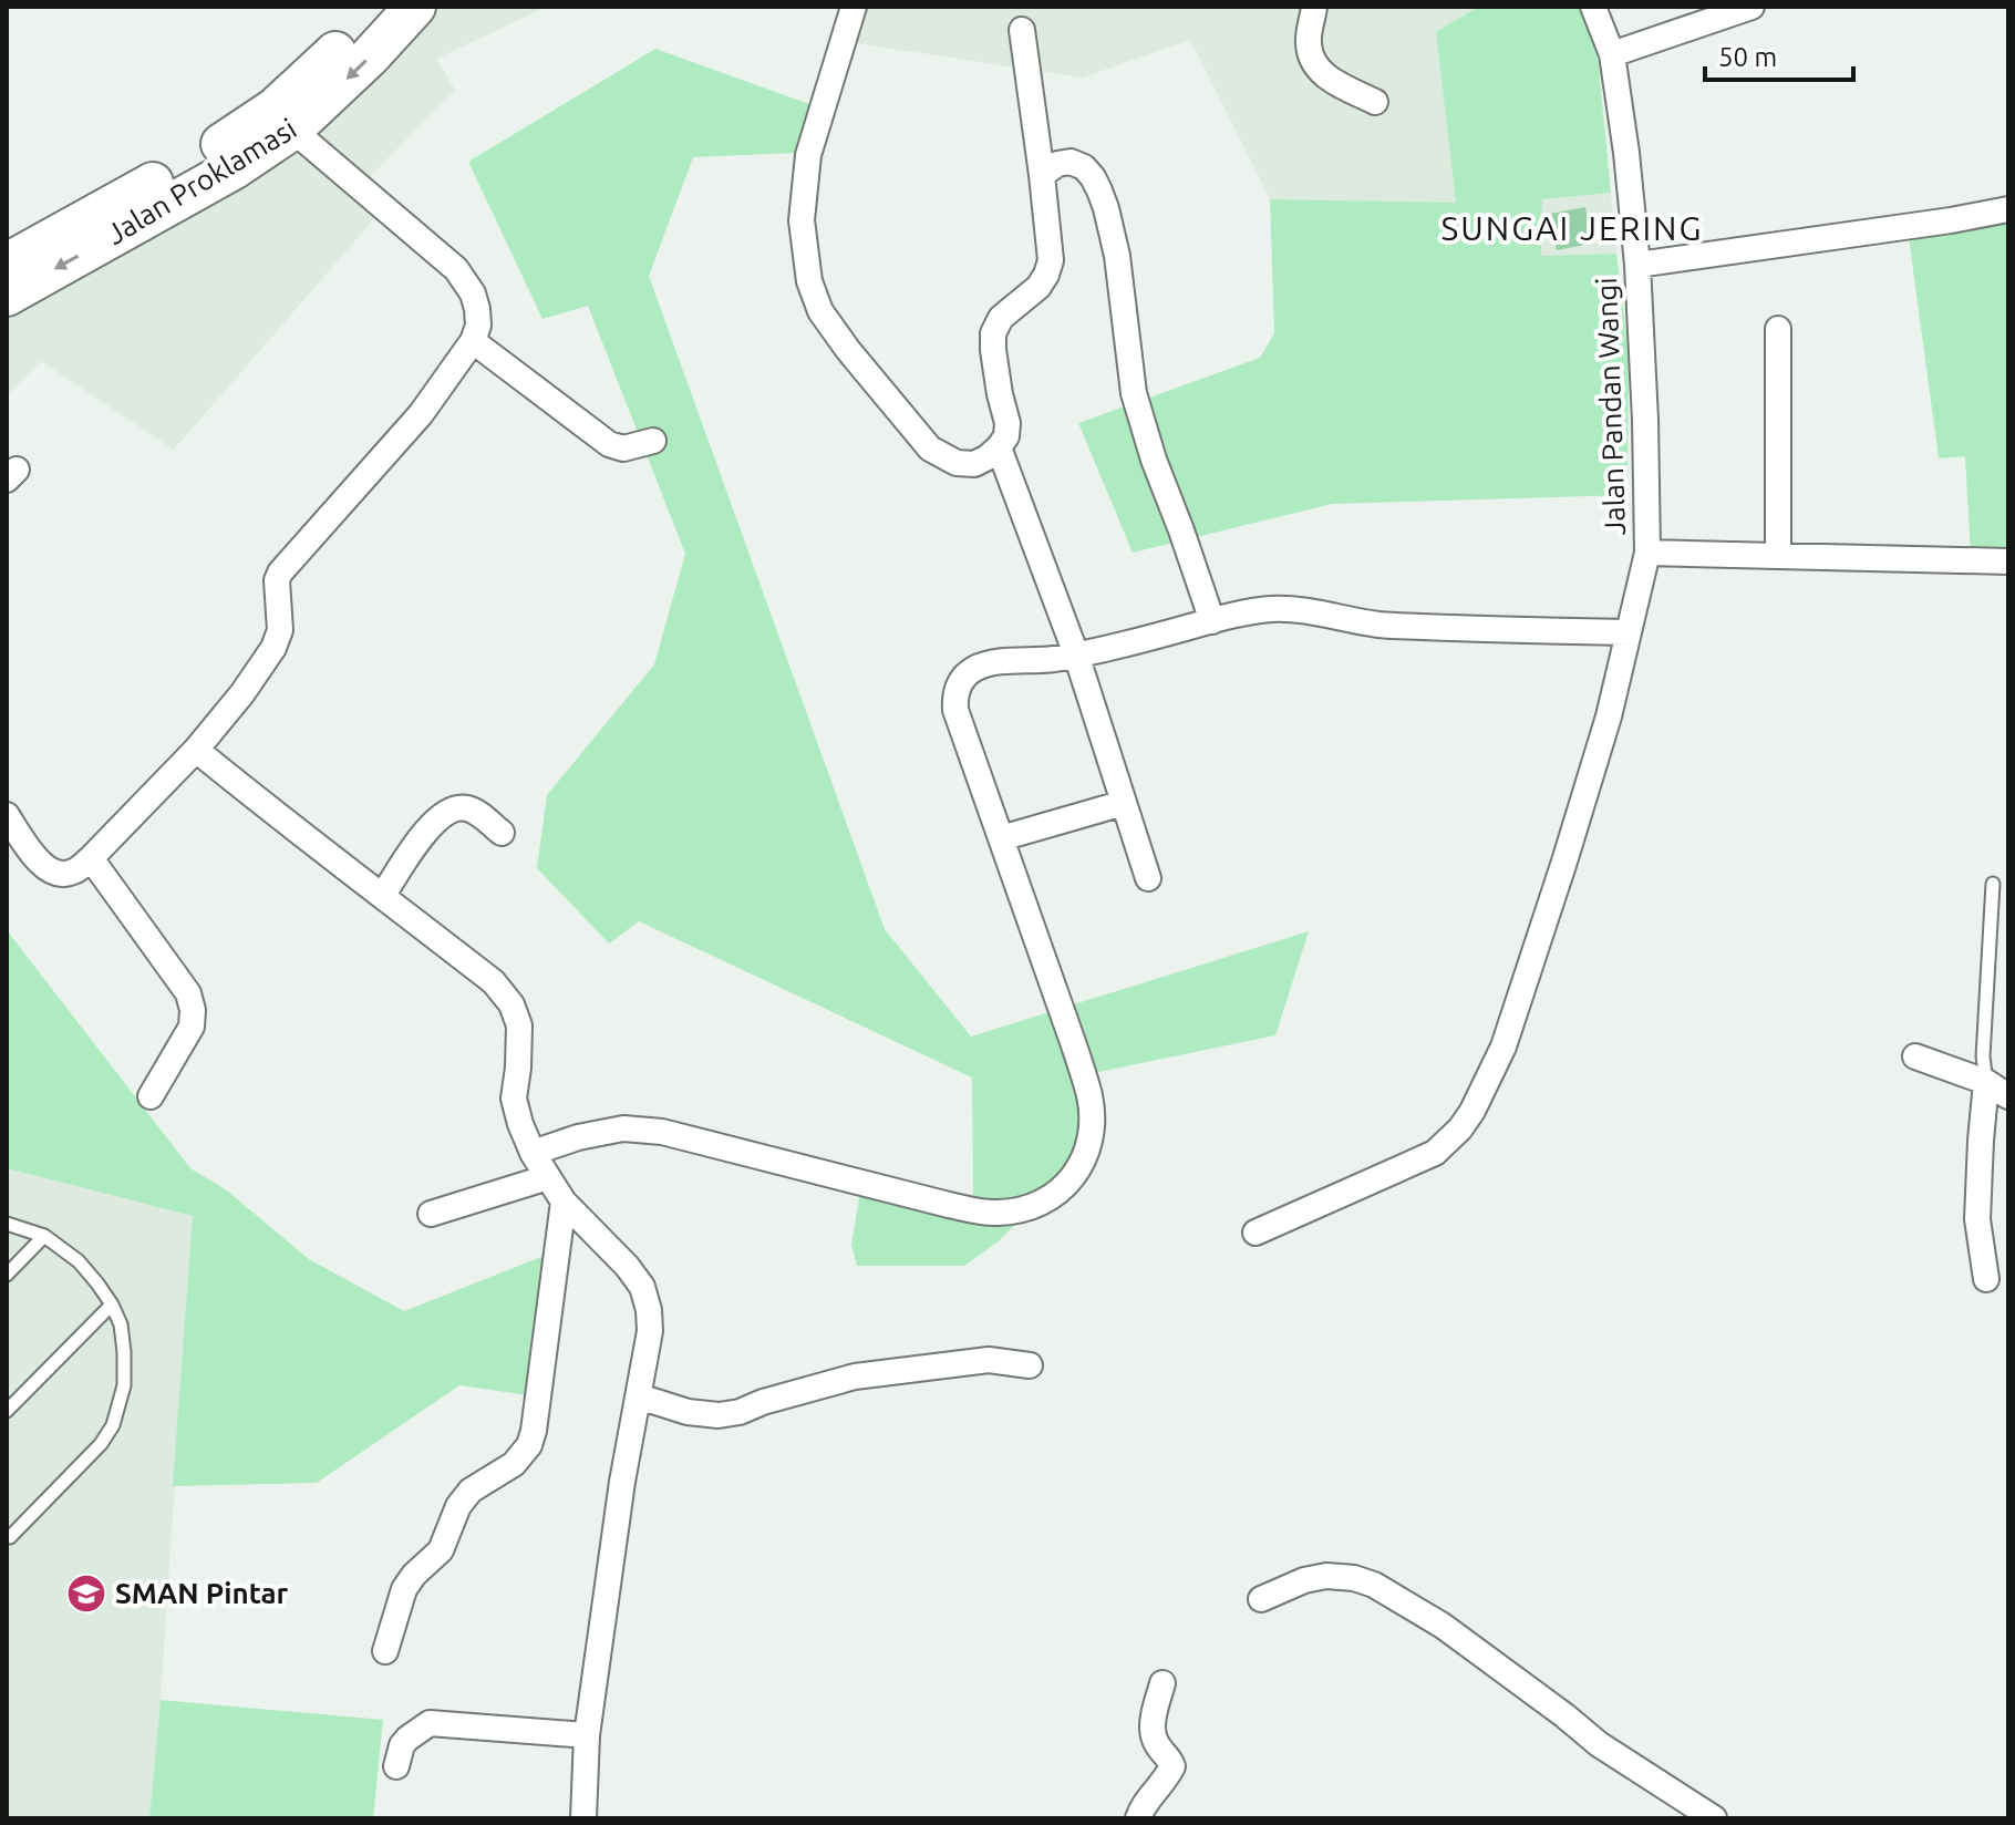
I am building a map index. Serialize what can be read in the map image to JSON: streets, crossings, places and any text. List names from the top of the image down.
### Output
{
  "streets": {
    "highway": ["Jalan Proklamasi"],
    "street": ["Jalan Pandan Wangi"]
  },
  "districts": ["SUNGAI JERING"],
  "places": {
    "school or university": ["SMAN Pintar"]
  },
  "scale_bar": "50 m"
}
